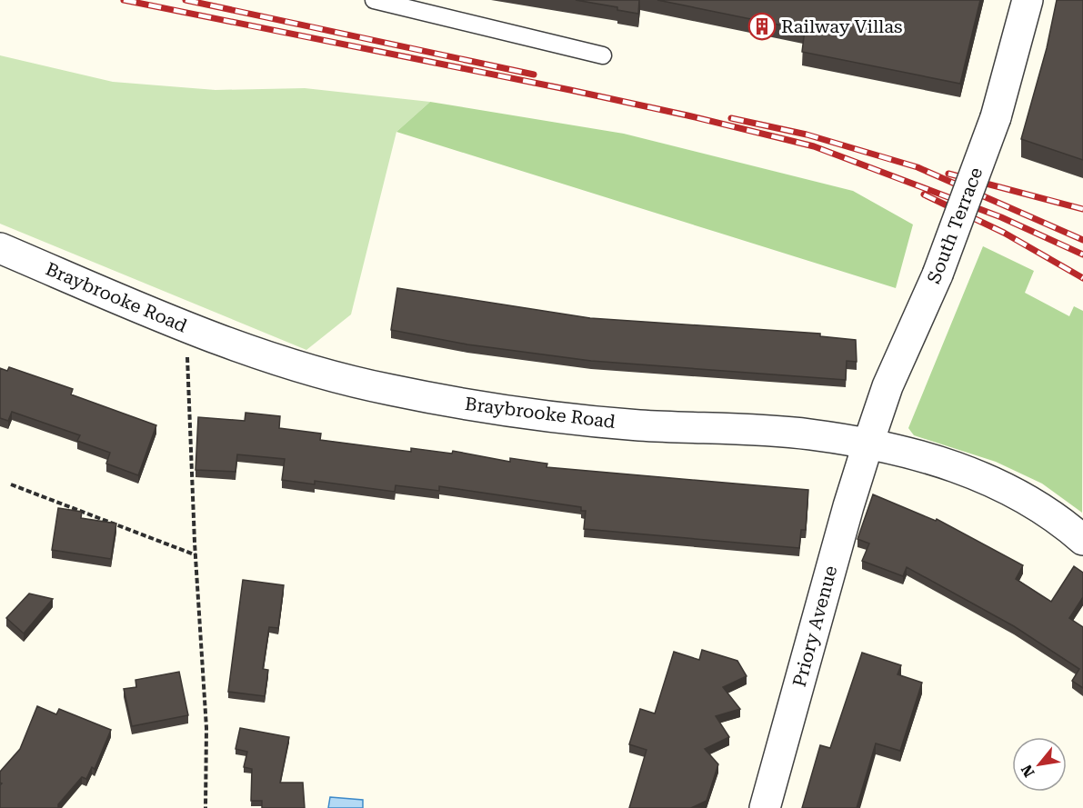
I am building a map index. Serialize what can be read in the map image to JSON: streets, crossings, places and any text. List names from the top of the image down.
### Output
{
  "streets": {
    "street": ["South Terrace", "Braybrooke Road", "Priory Avenue"]
  },
  "crossings": [
    ["South Terrace", "Braybrooke Road"],
    ["South Terrace", "Priory Avenue"],
    ["Braybrooke Road", "Priory Avenue"]
  ],
  "places": {
    "building": ["Railway Villas"]
  },
  "north": "bottom left"
}
